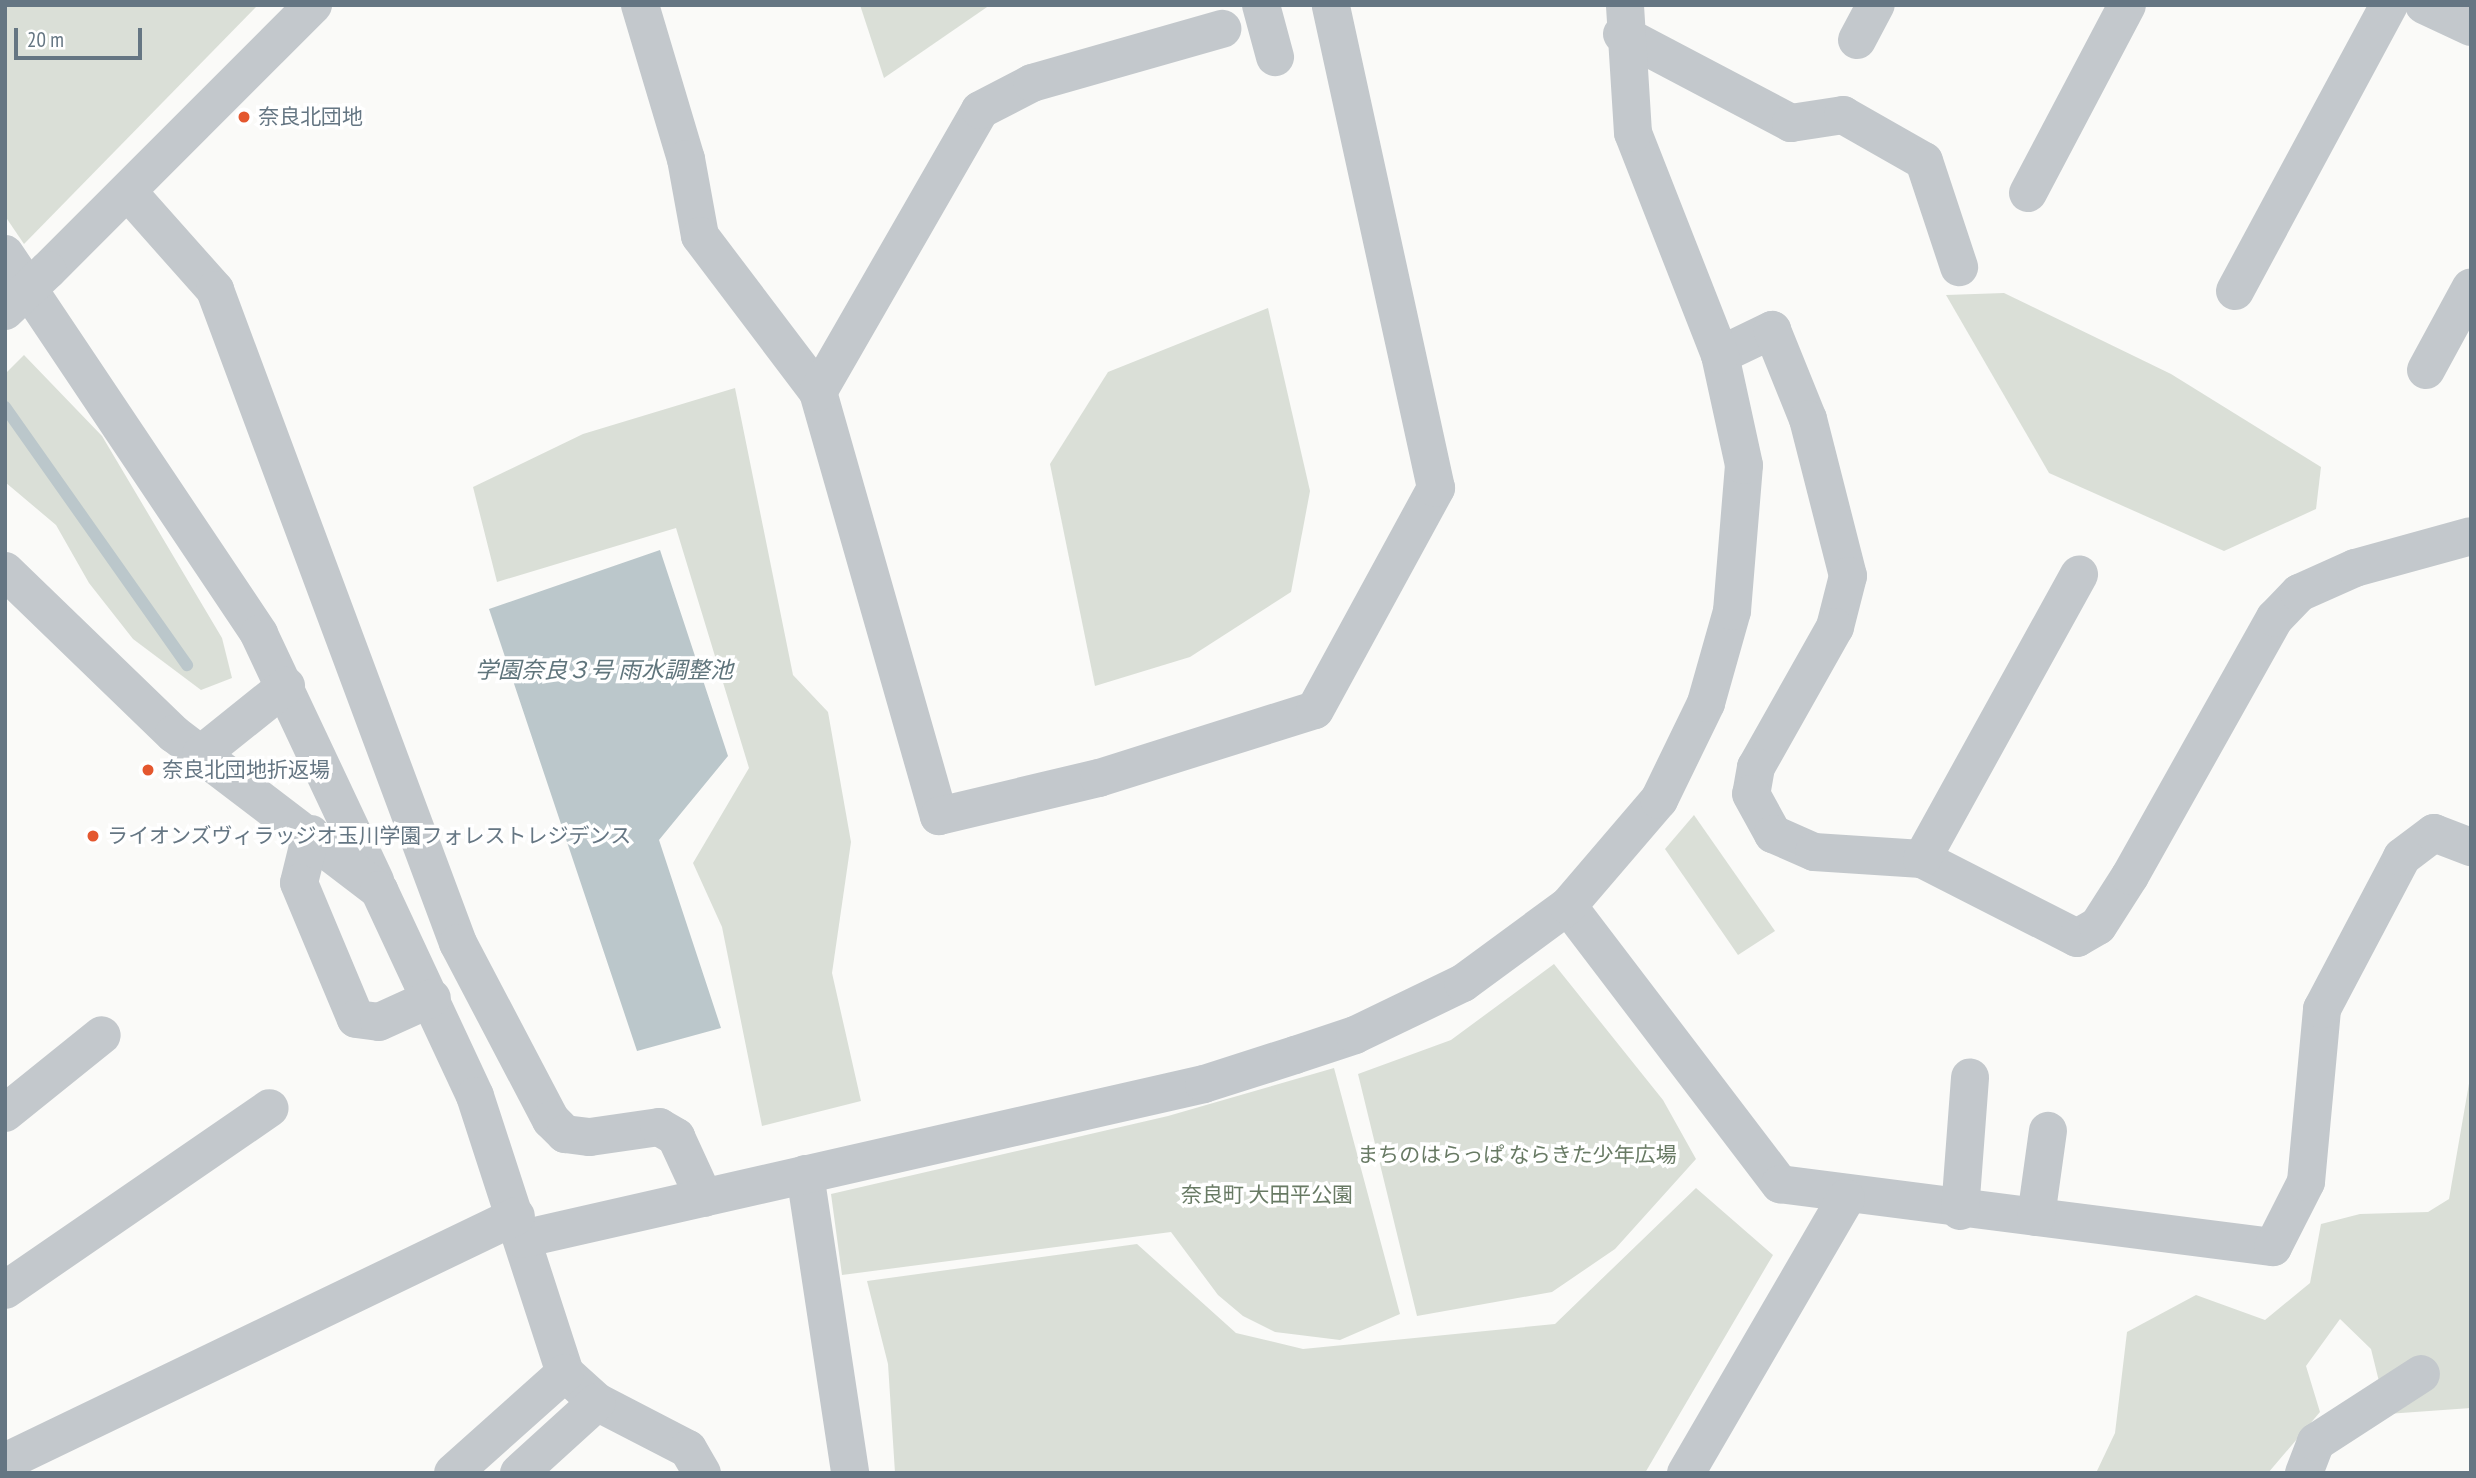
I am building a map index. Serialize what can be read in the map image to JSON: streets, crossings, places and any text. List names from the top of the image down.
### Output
{
  "water": ["学園奈良３号 雨水調整池"],
  "parks": ["まちのはらっぱ ならきた少年広場", "奈良町 大田平公園"],
  "places": ["奈良北団地", "奈良北団地折返場", "ライオンズヴィラッジオ玉川学園フォレストレジデンス"],
  "scale_bar": "20 m"
}
